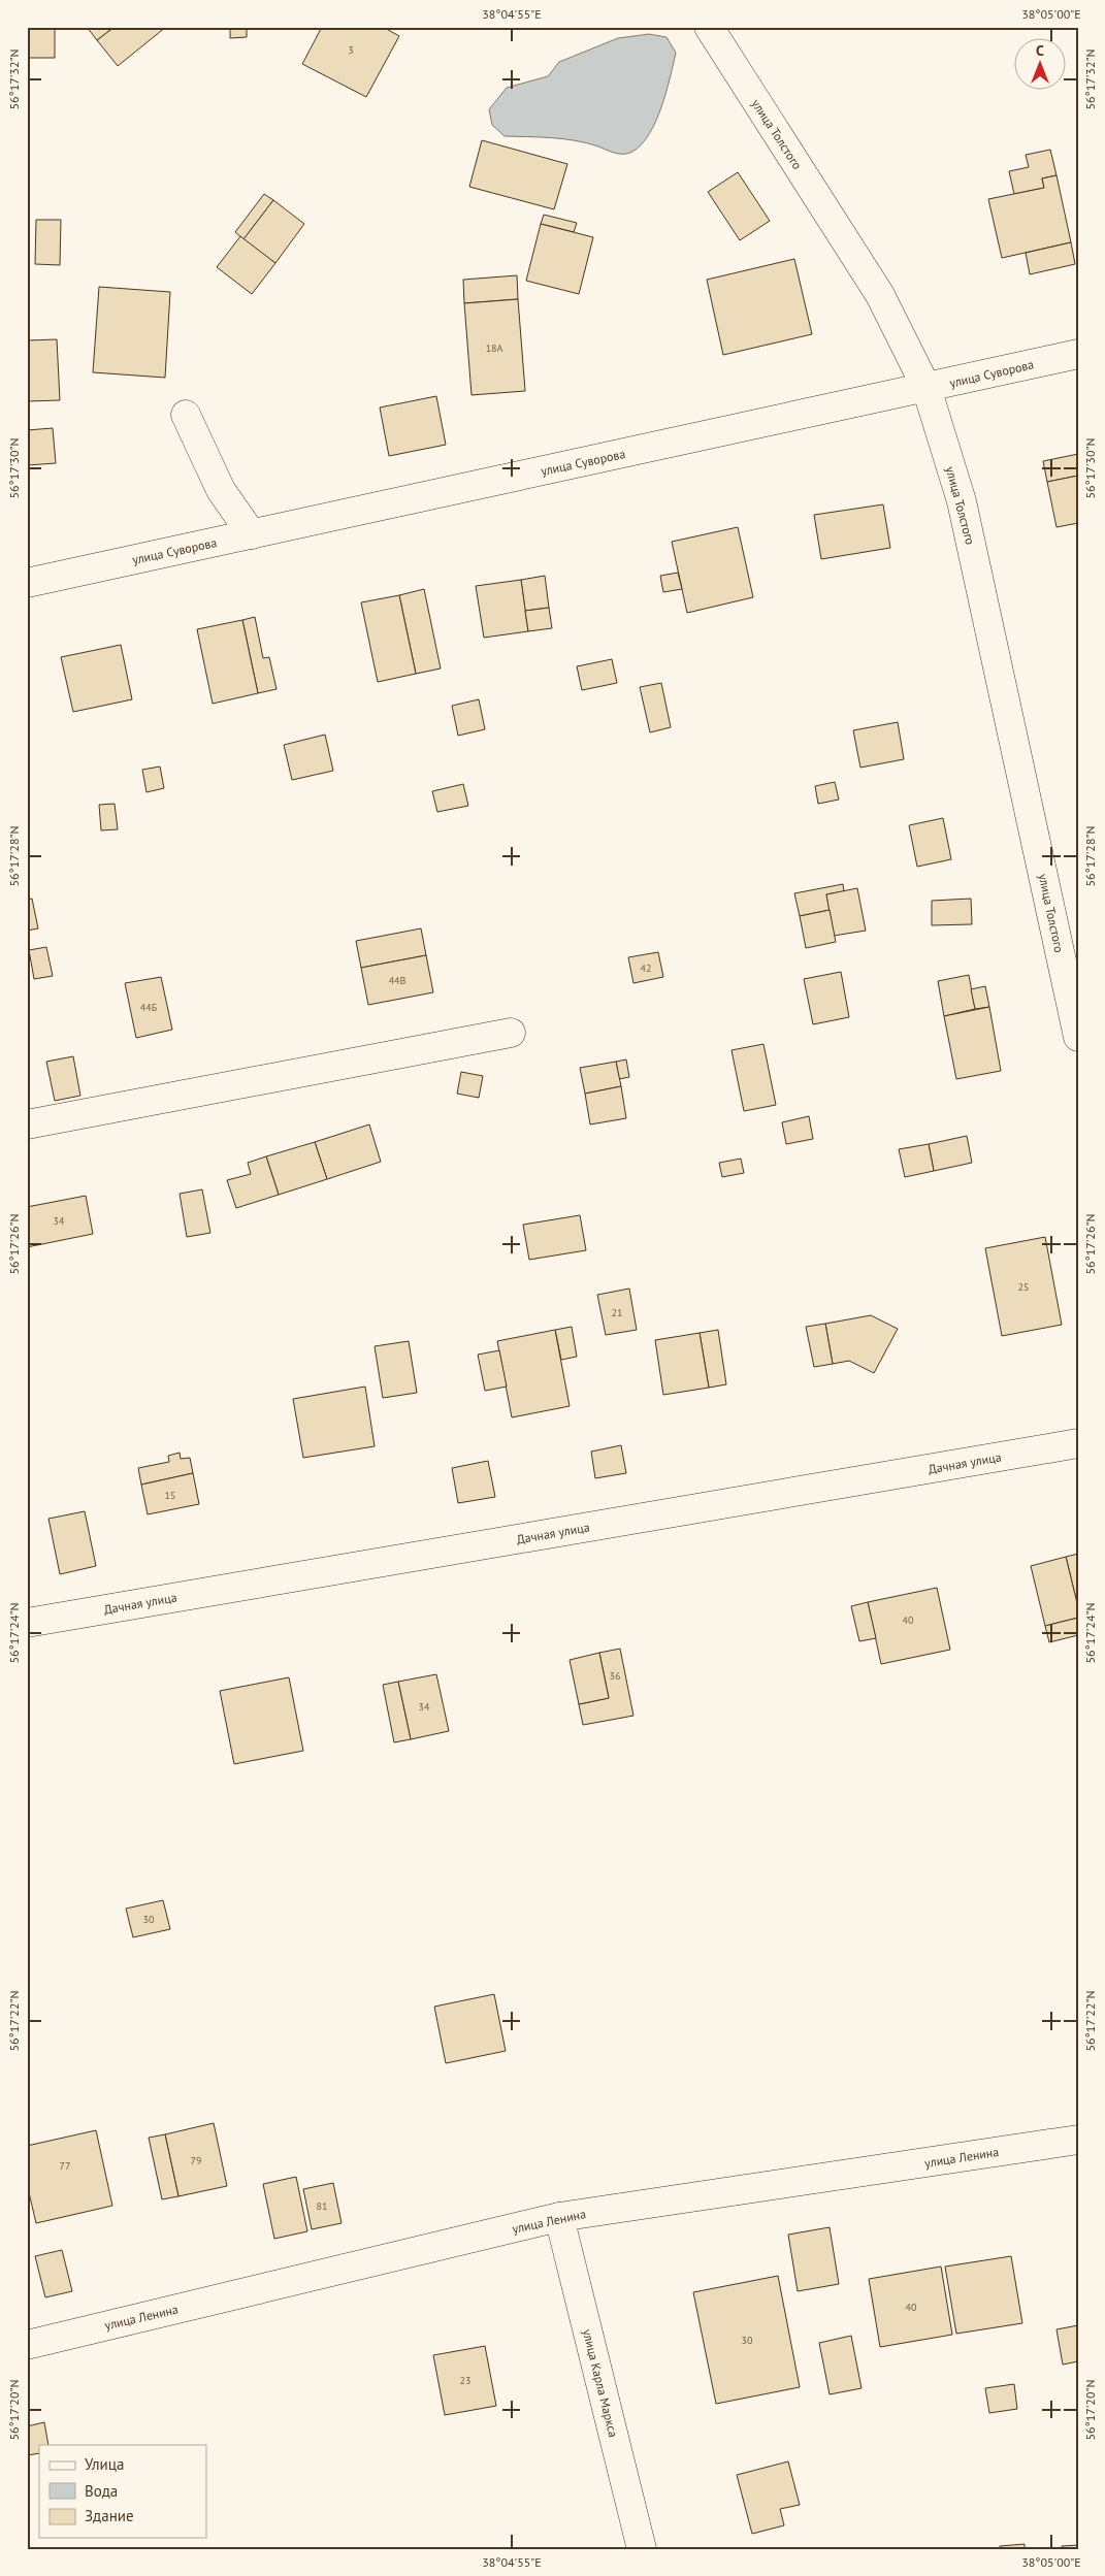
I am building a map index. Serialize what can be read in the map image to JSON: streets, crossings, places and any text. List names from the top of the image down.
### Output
{
  "streets": {
    "street": [
      "улица Толстого",
      "улица Суворова",
      "Дачная улица",
      "улица Ленина",
      "улица Карла Маркса"
    ]
  },
  "crossings": [
    ["улица Толстого", "улица Суворова"],
    ["улица Ленина", "улица Карла Маркса"]
  ],
  "house_numbers": [
    "3",
    "18А",
    "42",
    "44В",
    "44Б",
    "34",
    "25",
    "21",
    "15",
    "40",
    "36",
    "34",
    "30",
    "79",
    "77",
    "81",
    "40",
    "30",
    "23"
  ],
  "legend": ["Улица", "Вода", "Здание"],
  "north": "top",
  "coordinates": [
    "38°04'55\"E",
    "38°05'00\"E",
    "56°17'32\"N",
    "56°17'30\"N",
    "56°17'28\"N",
    "56°17'26\"N",
    "56°17'24\"N",
    "56°17'22\"N",
    "56°17'20\"N"
  ]
}
